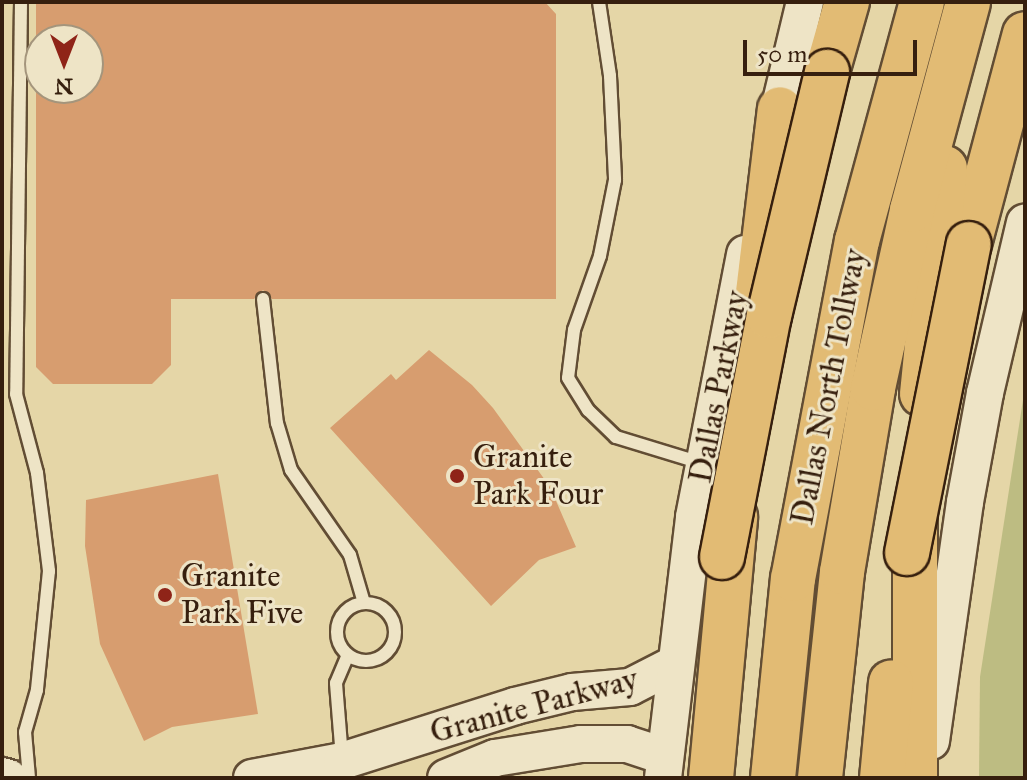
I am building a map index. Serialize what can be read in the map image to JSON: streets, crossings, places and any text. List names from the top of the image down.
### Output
{
  "streets": {
    "highway": ["Dallas North Tollway"],
    "main road": ["Dallas Parkway", "Granite Parkway"]
  },
  "crossings": [
    ["Dallas Parkway", "Granite Parkway"]
  ],
  "places": ["Granite Park Four", "Granite Park Five"],
  "scale_bar": "50 m",
  "north": "bottom"
}
